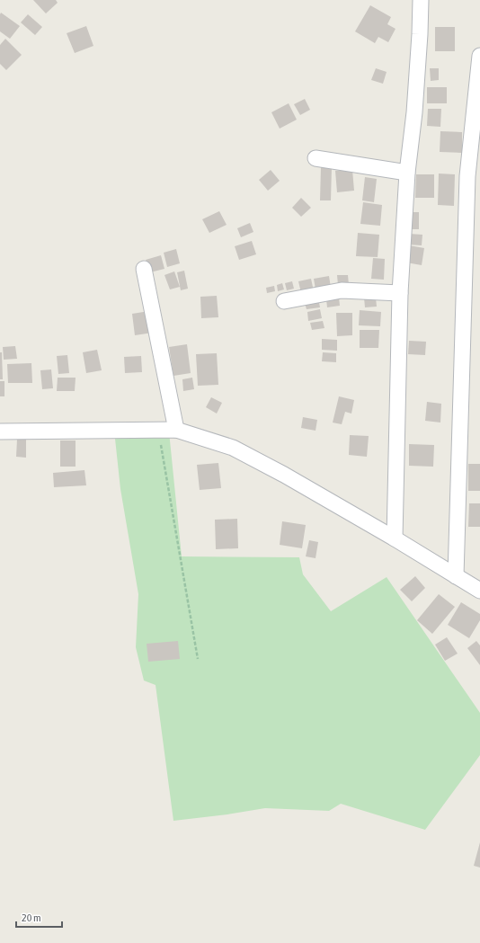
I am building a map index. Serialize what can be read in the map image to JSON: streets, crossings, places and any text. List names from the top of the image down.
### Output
{
  "scale_bar": "20 m"
}
